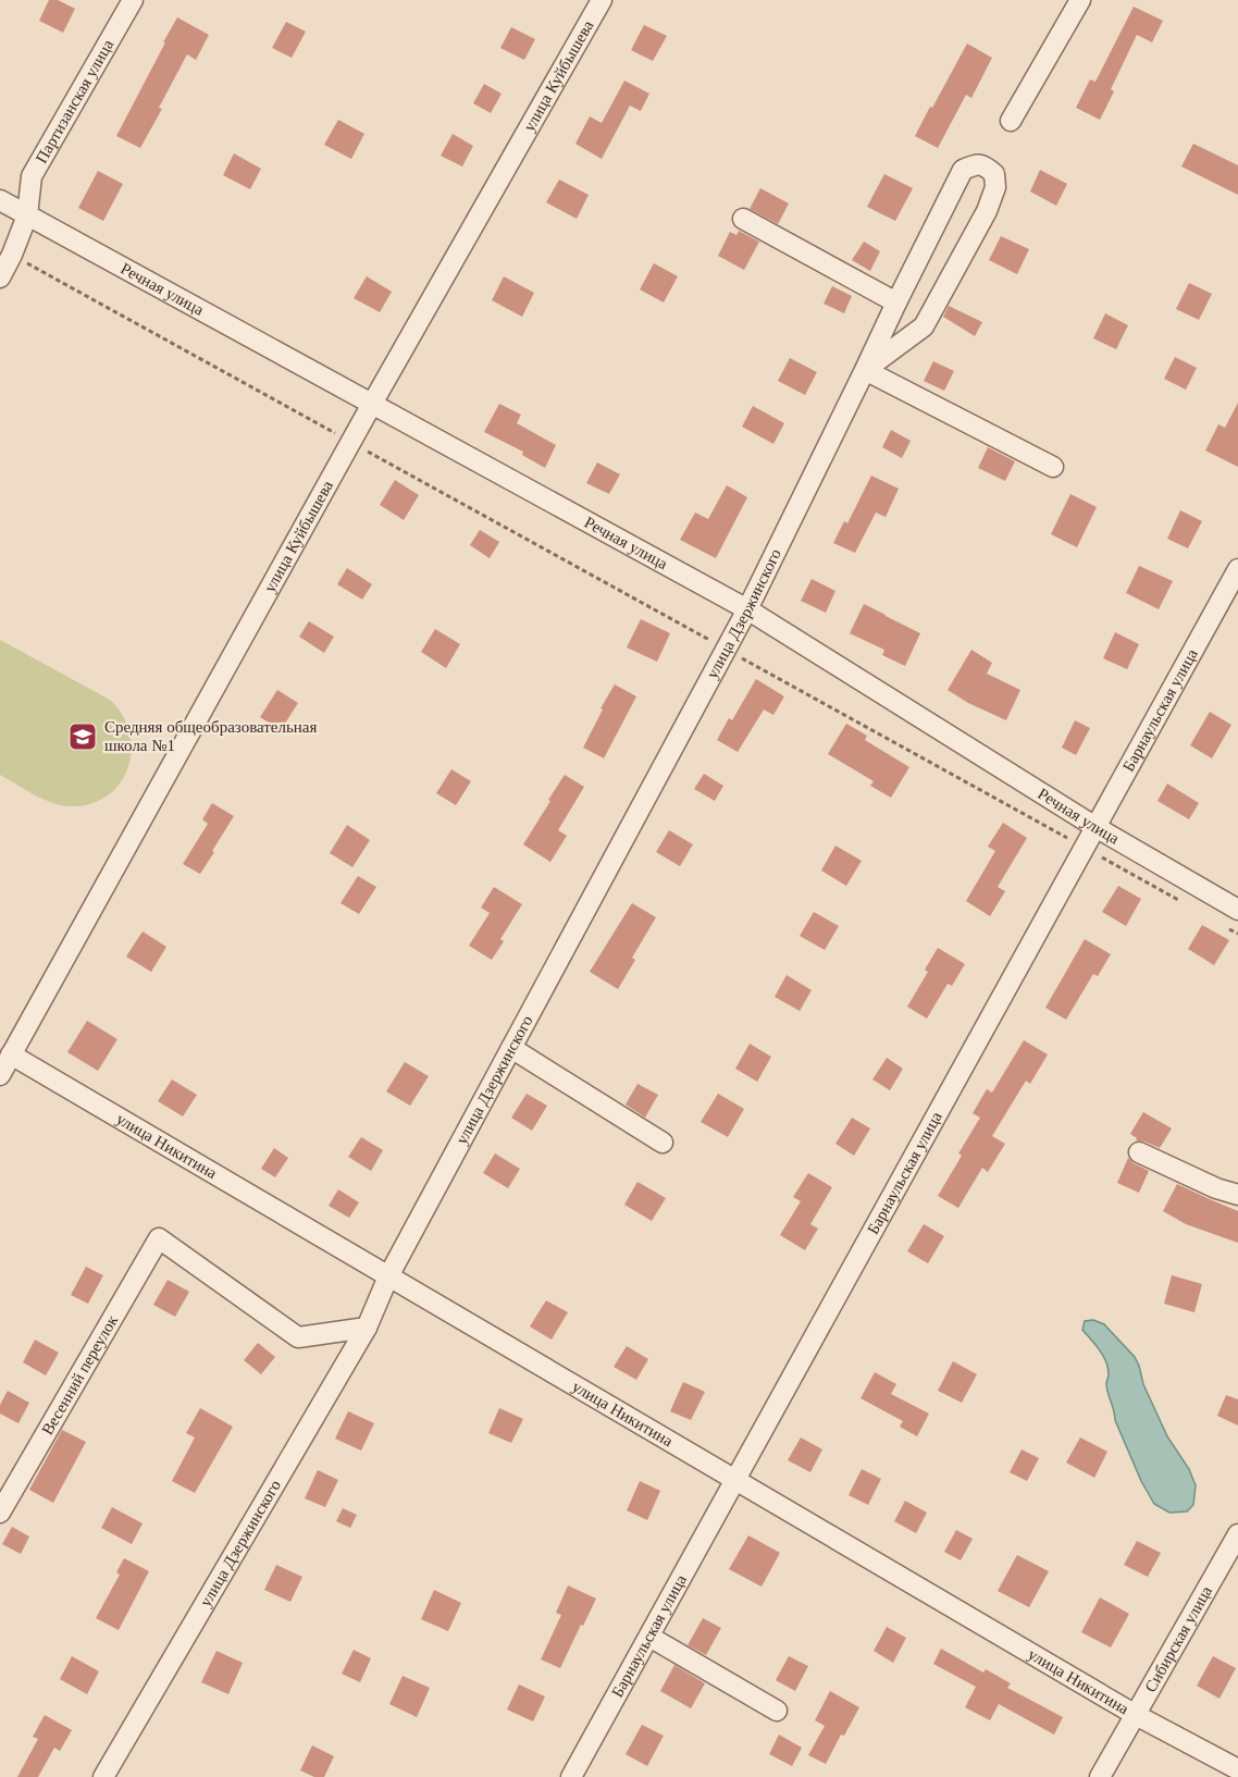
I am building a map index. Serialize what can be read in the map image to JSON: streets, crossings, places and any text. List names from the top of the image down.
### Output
{
  "streets": {
    "street": [
      "улица Куйбышева",
      "Партизанская улица",
      "Речная улица",
      "улица Дзержинского",
      "Барнаульская улица",
      "улица Никитина",
      "Весенний переулок",
      "Сибирская улица"
    ]
  },
  "crossings": [
    ["улица Куйбышева", "Речная улица"],
    ["улица Куйбышева", "улица Никитина"],
    ["Партизанская улица", "Речная улица"],
    ["Речная улица", "улица Дзержинского"],
    ["Речная улица", "Барнаульская улица"],
    ["улица Дзержинского", "улица Никитина"],
    ["улица Дзержинского", "Весенний переулок"],
    ["Барнаульская улица", "улица Никитина"],
    ["улица Никитина", "Сибирская улица"]
  ],
  "places": {
    "school or university": ["Средняя общеобразовательная школа №1"]
  }
}
